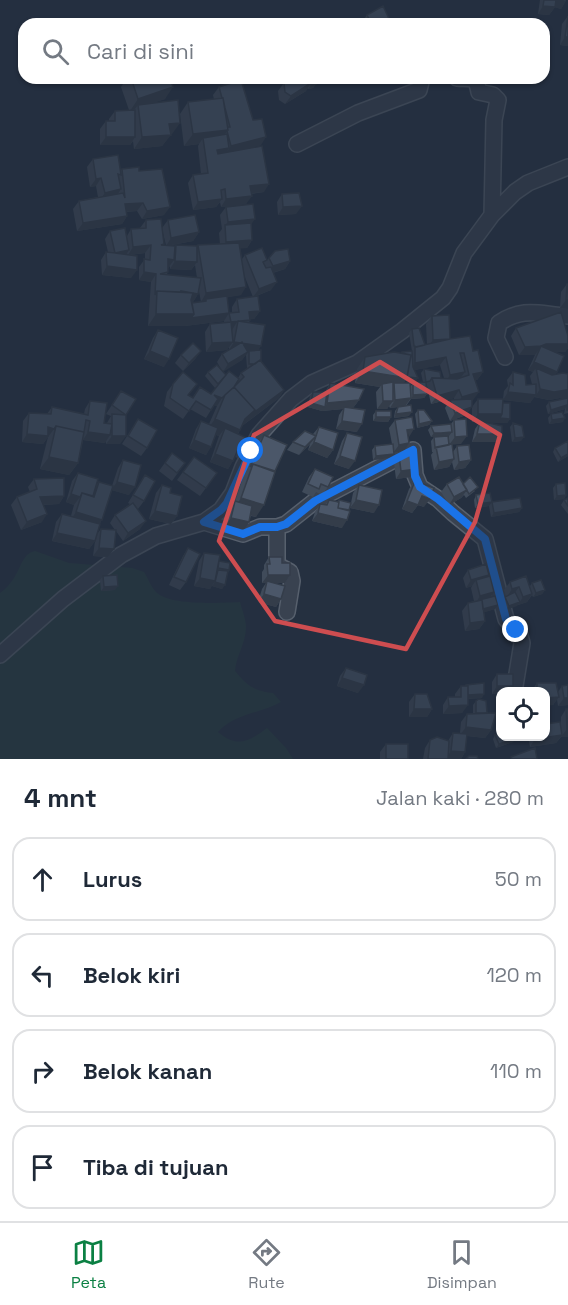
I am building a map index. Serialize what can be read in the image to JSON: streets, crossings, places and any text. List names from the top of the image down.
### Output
{
  "page": {
    "search": "Cari di sini",
    "heading": ["4 mnt", "Jalan kaki · 280 m"],
    "list": [
      ["Lurus", "50 m"],
      ["Belok kiri", "120 m"],
      ["Belok kanan", "110 m"],
      "Tiba di tujuan"
    ],
    "nav": ["Peta", "Rute", "Disimpan"]
  }
}
